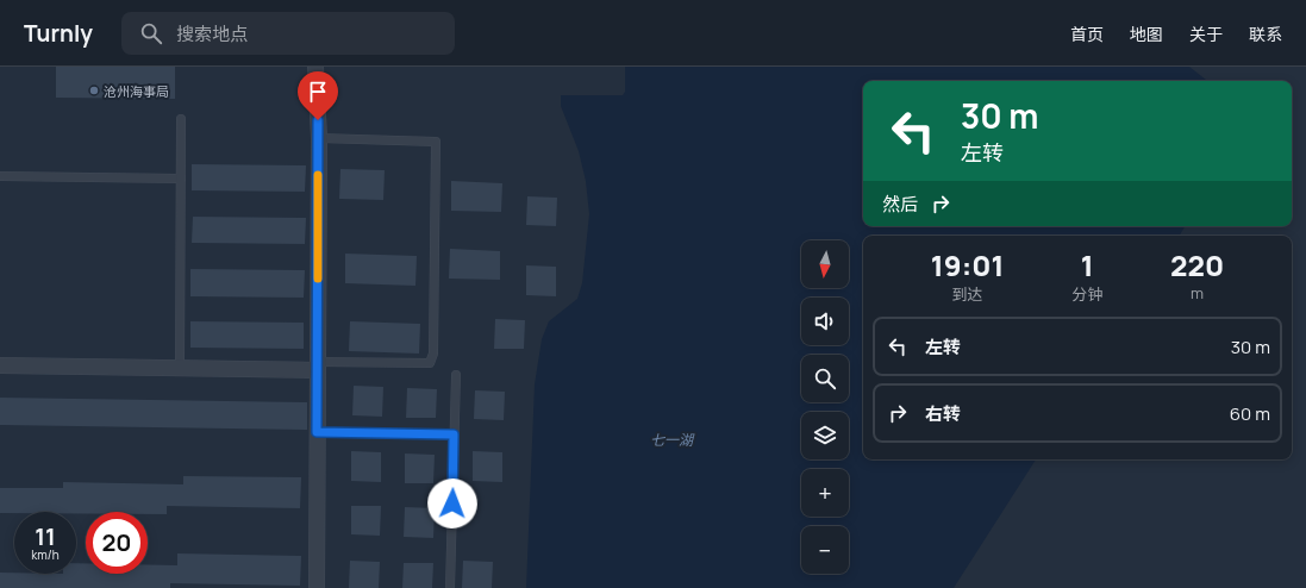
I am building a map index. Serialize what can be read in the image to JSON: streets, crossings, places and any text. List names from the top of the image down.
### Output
{
  "water": ["七一湖"],
  "places": ["沧州海事局"],
  "north": "bottom",
  "page": {
    "header": "Turnly",
    "search": "搜索地点",
    "nav": [
      "首页",
      "地图",
      "关于",
      "联系"
    ],
    "turn": ["30 m", "左转"],
    "then": "然后",
    "eta": [
      "19:01",
      "到达",
      "1",
      "分钟",
      "220",
      "m"
    ],
    "map_buttons": ["+", "−"],
    "list": [
      {
        "name": "左转",
        "value": "30 m"
      },
      {
        "name": "右转",
        "value": "60 m"
      }
    ],
    "speed": "11 km/h",
    "limit": "20"
  }
}
